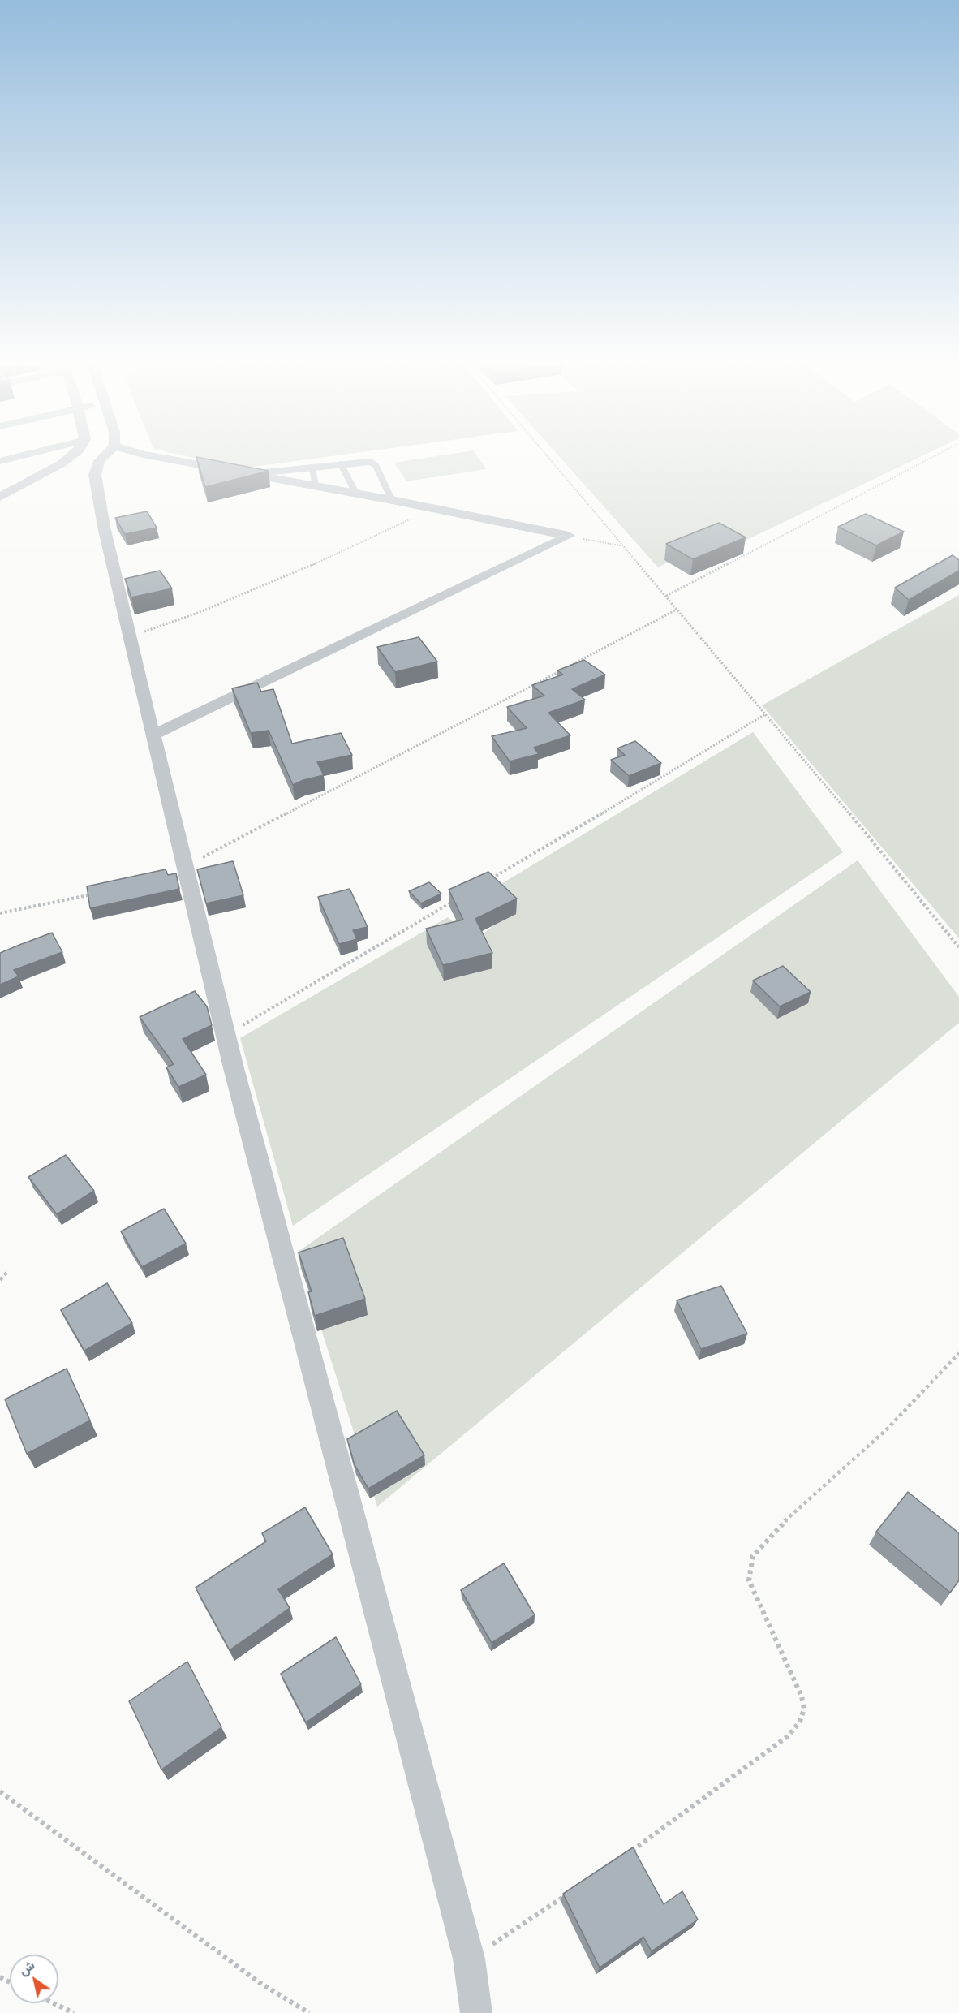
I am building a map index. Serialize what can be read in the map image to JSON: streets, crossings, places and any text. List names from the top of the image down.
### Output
{
  "north": "top left"
}
